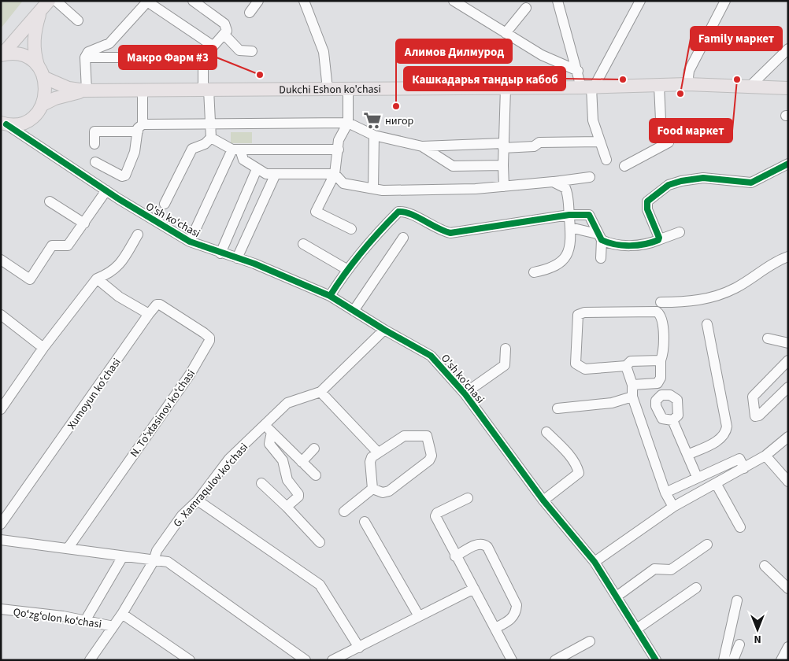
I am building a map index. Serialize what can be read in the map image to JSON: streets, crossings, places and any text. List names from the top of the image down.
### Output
{
  "streets": {
    "main road": ["Dukchi Eshon ko'chasi"],
    "street": [
      "O'sh ko'chasi",
      "Xumoyun koʻchasi",
      "N. Toʻxtasinov koʻchasi",
      "G. Xamraqulov koʻchasi",
      "Qoʻzgʻolon koʻchasi"
    ]
  },
  "crossings": [
    ["O'sh ko'chasi", "G. Xamraqulov koʻchasi"],
    ["Xumoyun koʻchasi", "N. Toʻxtasinov koʻchasi"],
    ["G. Xamraqulov koʻchasi", "Qoʻzgʻolon koʻchasi"]
  ],
  "places": {
    "other": [
      "Макро Фарм #3",
      "Кашкадарья тандыр кабоб",
      "Food маркет",
      "Family маркет",
      "Алимов Дилмурод"
    ],
    "supermarket": ["нигор"]
  },
  "north": "bottom"
}
